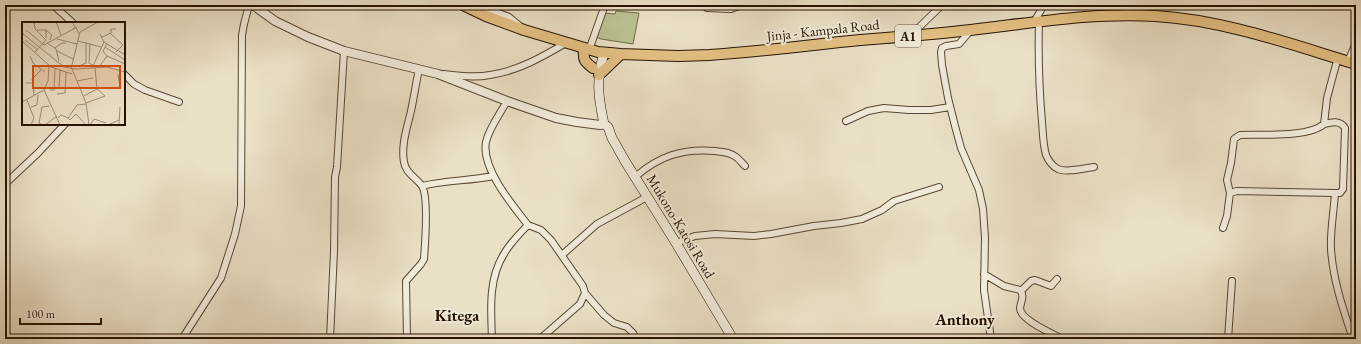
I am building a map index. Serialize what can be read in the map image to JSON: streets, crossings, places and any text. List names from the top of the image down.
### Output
{
  "streets": {
    "highway": ["Jinja - Kampala Road", "A1"],
    "main road": ["Mukono-Katosi Road"]
  },
  "crossings": [
    ["Jinja - Kampala Road", "Mukono-Katosi Road"]
  ],
  "districts": ["Kitega", "Anthony"],
  "scale_bar": "100 m"
}
